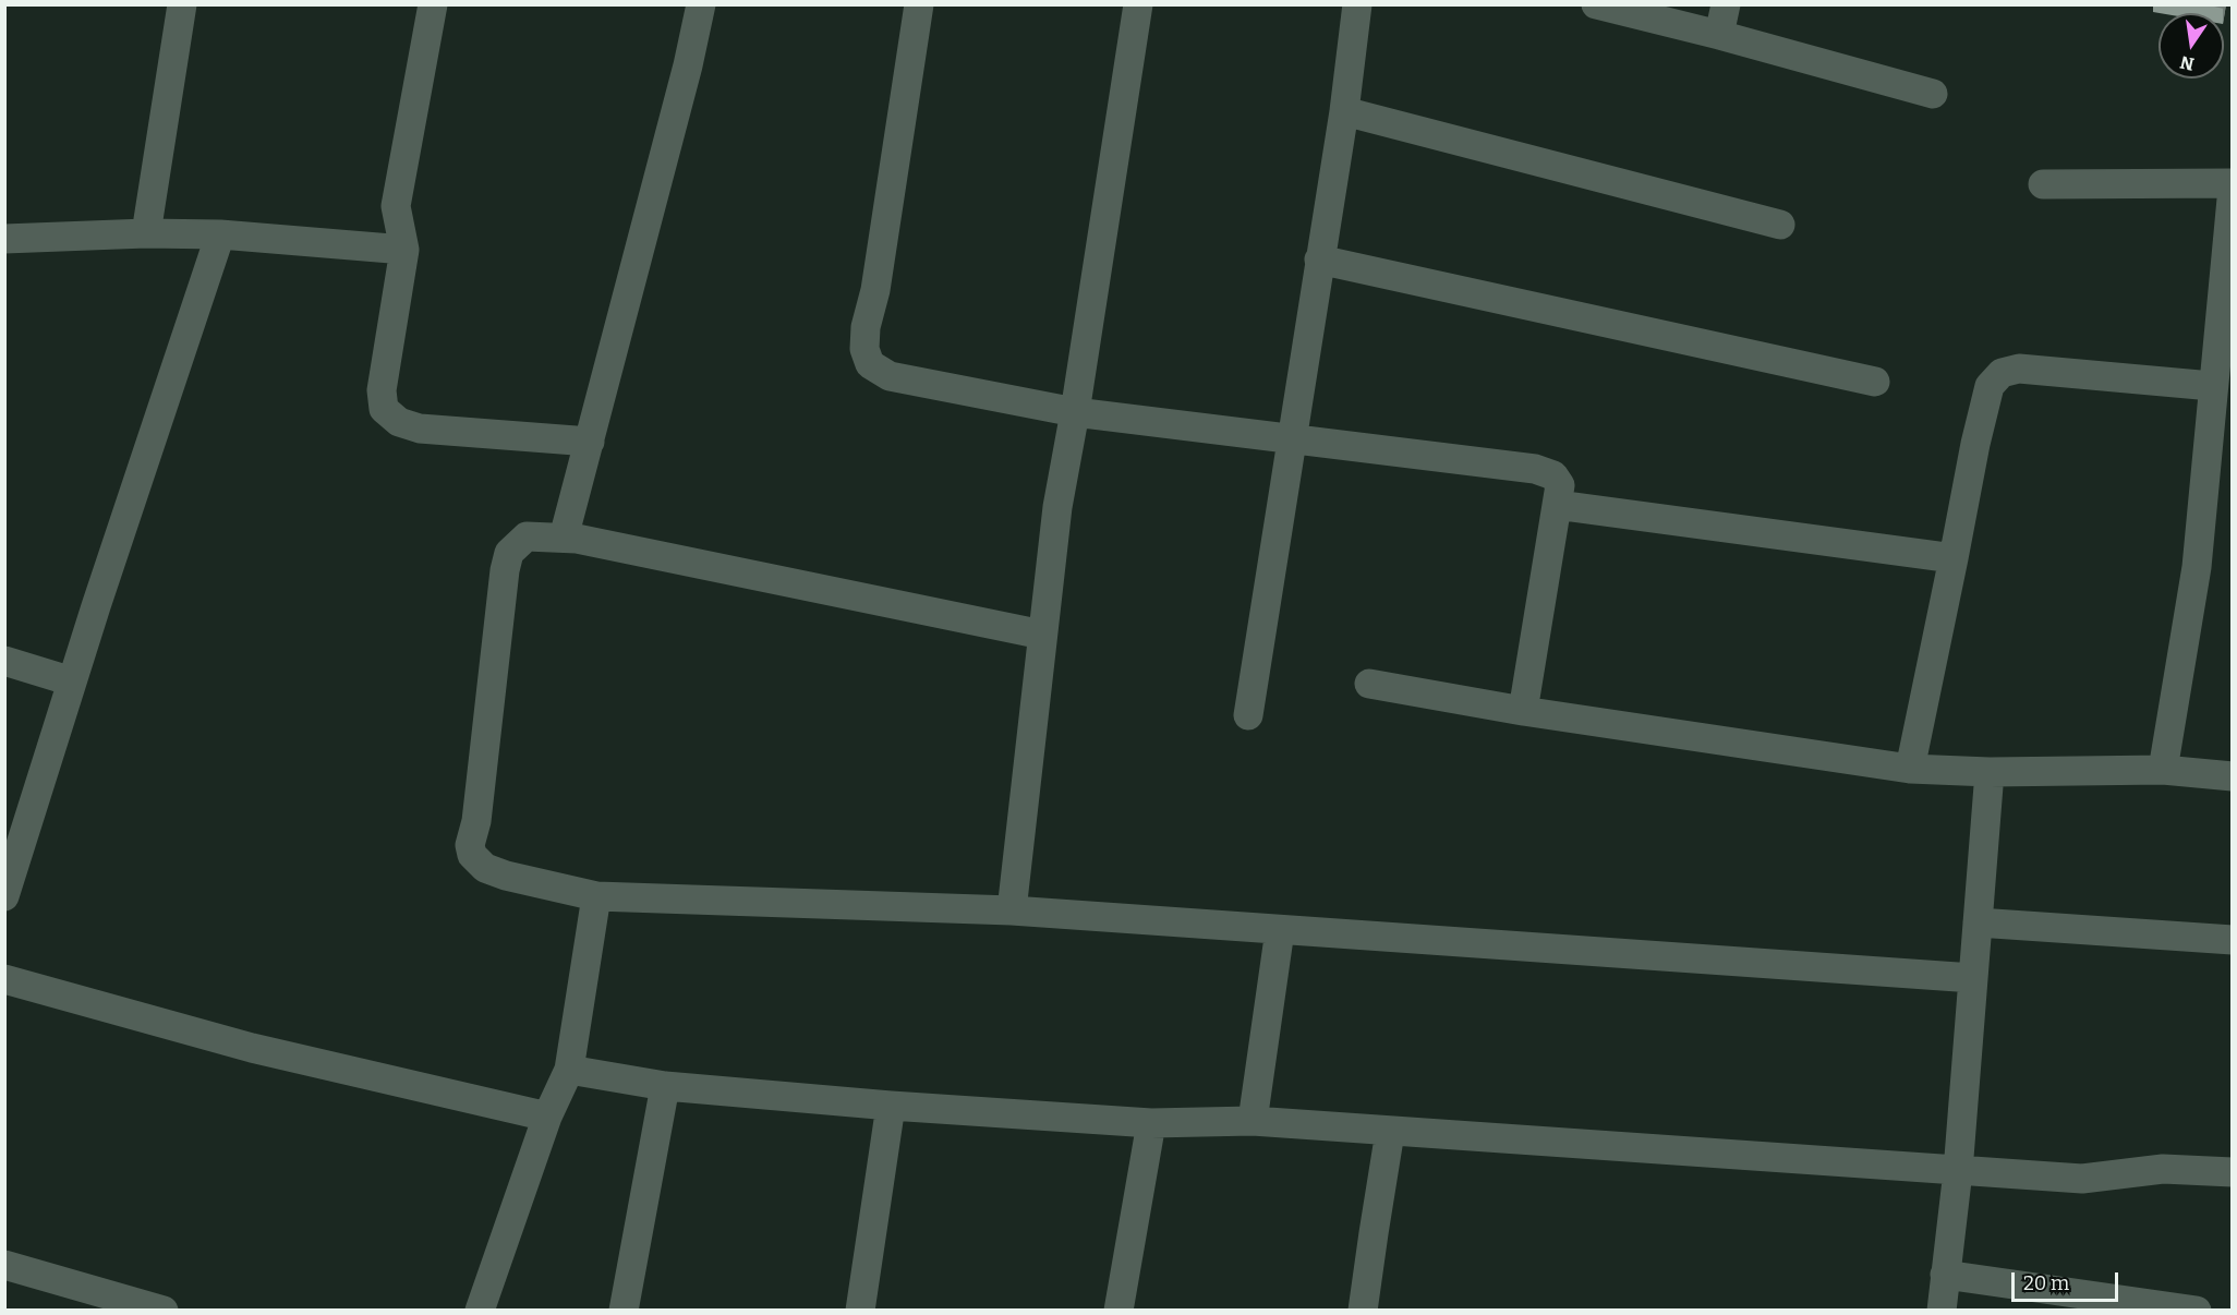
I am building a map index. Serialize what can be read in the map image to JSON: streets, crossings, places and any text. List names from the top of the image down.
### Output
{
  "scale_bar": "20 m",
  "north": "bottom"
}
